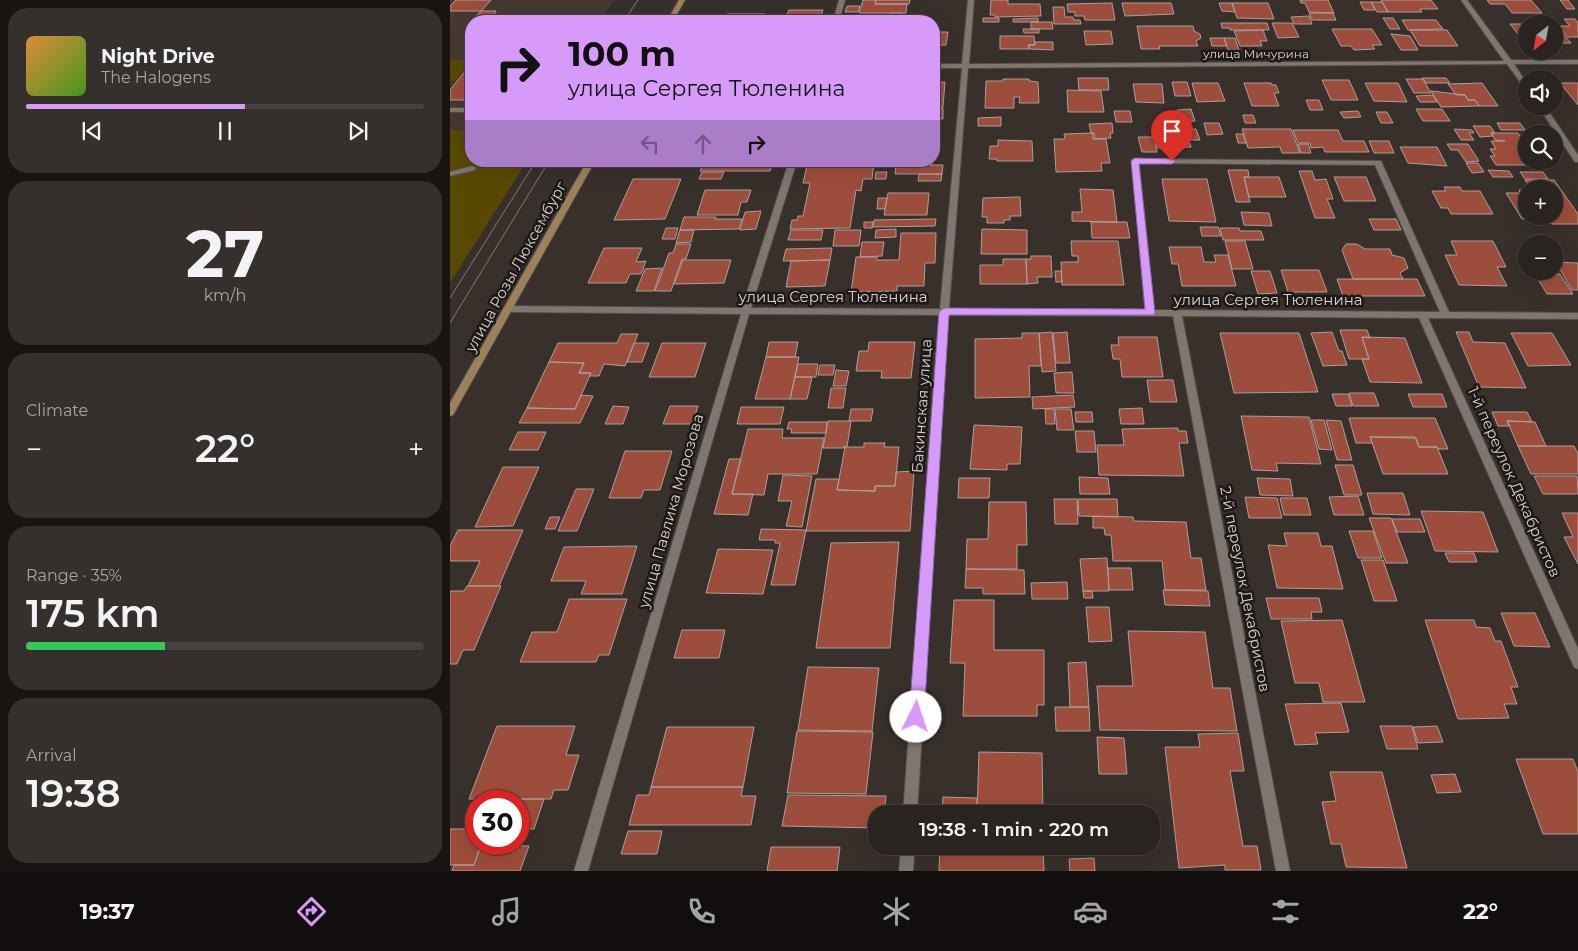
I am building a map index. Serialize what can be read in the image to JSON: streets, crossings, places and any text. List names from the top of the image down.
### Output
{
  "streets": {
    "main road": ["улица Розы Люксембург"],
    "street": [
      "улица Мичурина",
      "улица Сергея Тюленина",
      "Бакинская улица",
      "1-й переулок Декабристов",
      "улица Павлика Морозова",
      "2-й переулок Декабристов"
    ]
  },
  "crossings": [
    ["улица Мичурина", "Бакинская улица"],
    ["улица Розы Люксембург", "улица Сергея Тюленина"],
    ["улица Сергея Тюленина", "Бакинская улица"],
    ["улица Сергея Тюленина", "1-й переулок Декабристов"],
    ["улица Сергея Тюленина", "улица Павлика Морозова"],
    ["улица Сергея Тюленина", "2-й переулок Декабристов"]
  ],
  "north": "bottom left",
  "page": {
    "map_buttons": ["+", "−"],
    "turn": ["100 m", "улица Сергея Тюленина"],
    "song": ["Night Drive", "The Halogens"],
    "tile": [
      ["27", "km/h"],
      "Climate",
      ["Range · 35%", "175 km"],
      ["Arrival", "19:38"]
    ],
    "heat": ["−", "22°", "+"],
    "limit": "30",
    "trip": "19:38 · 1 min · 220 m",
    "tabs": ["19:37", "22°"]
  }
}
